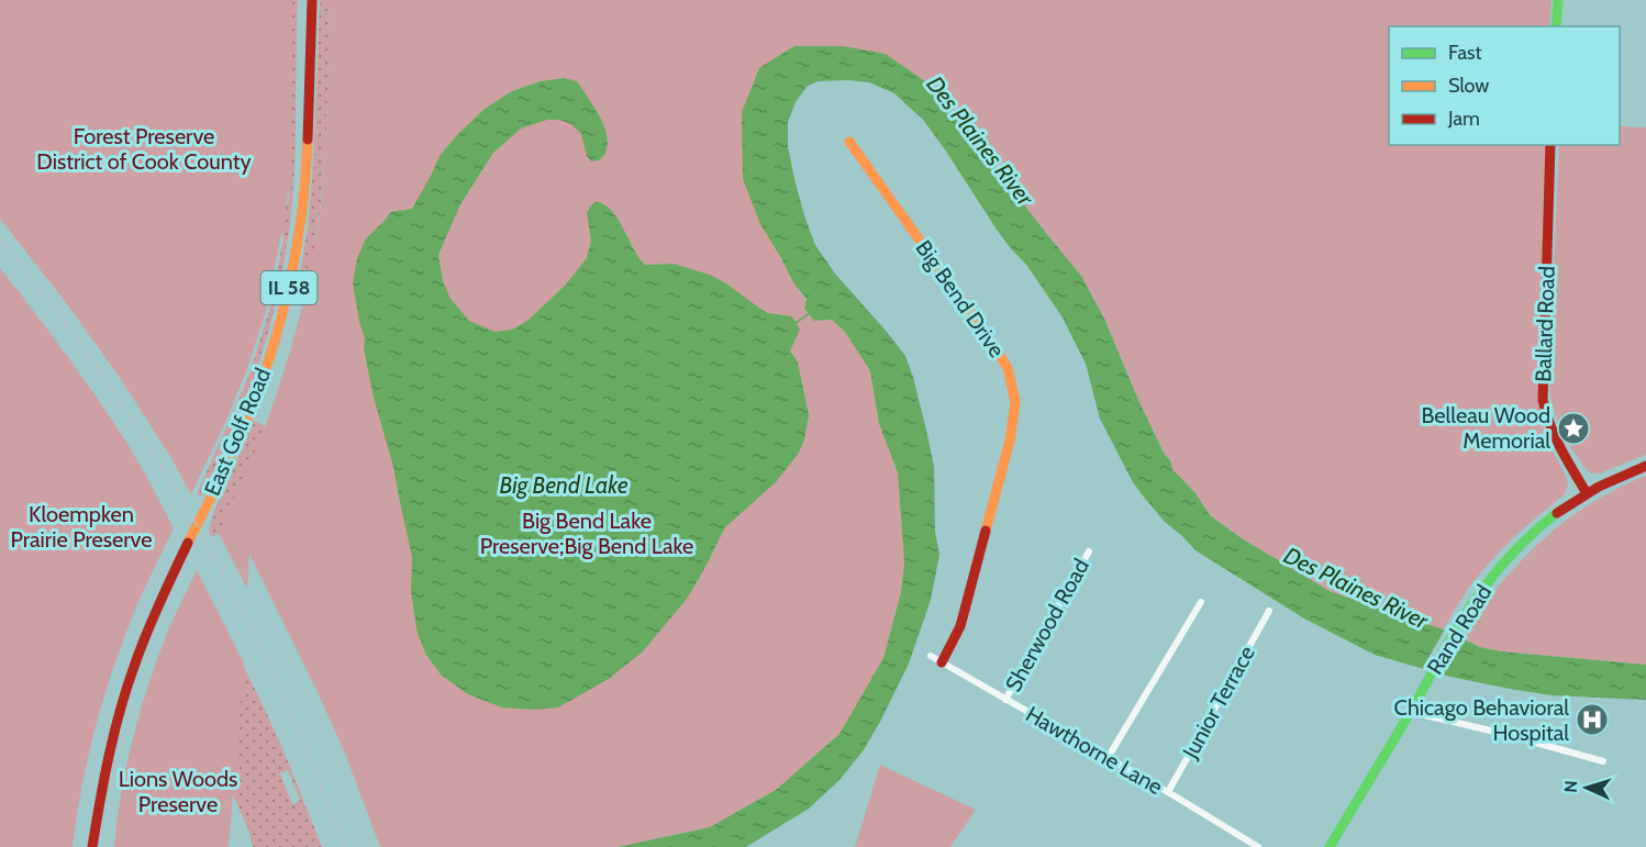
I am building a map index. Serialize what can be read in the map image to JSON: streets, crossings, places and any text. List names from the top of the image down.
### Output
{
  "streets": {
    "main road": [
      "IL 58",
      "Big Bend Drive",
      "Ballard Road",
      "East Golf Road",
      "Rand Road"
    ],
    "street": ["Sherwood Road", "Junior Terrace", "Hawthorne Lane"]
  },
  "crossings": [
    ["Big Bend Drive", "Hawthorne Lane"],
    ["Ballard Road", "Rand Road"],
    ["Sherwood Road", "Hawthorne Lane"],
    ["Junior Terrace", "Hawthorne Lane"]
  ],
  "water": ["Des Plaines River", "Big Bend Lake"],
  "parks": [
    "Forest Preserve District of Cook County",
    "Kloempken Prairie Preserve",
    "Big Bend Lake Preserve;Big Bend Lake",
    "Lions Woods Preserve"
  ],
  "places": {
    "place": ["Belleau Wood Memorial"],
    "hospital": ["Chicago Behavioral Hospital"]
  },
  "legend": ["Fast", "Slow", "Jam"],
  "north": "left"
}
